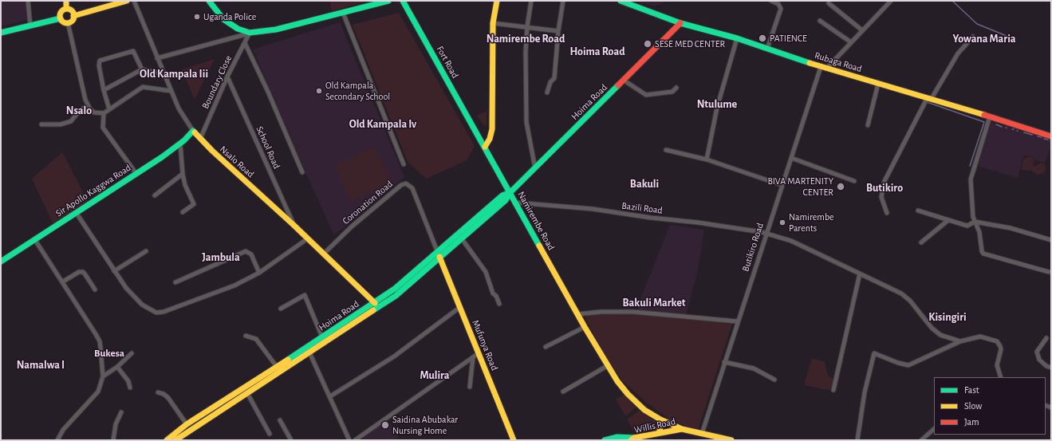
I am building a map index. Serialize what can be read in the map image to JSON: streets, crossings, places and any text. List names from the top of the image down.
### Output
{
  "streets": {
    "main road": [
      "Fort Road",
      "Rubaga Road",
      "Hoima Road",
      "Nsalo Road",
      "Sir Apollo Kaggwa Road",
      "Namirembe Road",
      "Mufunya Road",
      "Willis Road"
    ],
    "street": [
      "Boundary Close",
      "School Road",
      "Coronation Road",
      "Bazili Road",
      "Butikiro Road"
    ]
  },
  "crossings": [
    ["Fort Road", "Namirembe Road"],
    ["Rubaga Road", "Hoima Road"],
    ["Rubaga Road", "Butikiro Road"],
    ["Boundary Close", "School Road"],
    ["Boundary Close", "Nsalo Road"],
    ["Hoima Road", "Nsalo Road"],
    ["Hoima Road", "Coronation Road"],
    ["Hoima Road", "Namirembe Road"],
    ["Hoima Road", "Mufunya Road"],
    ["School Road", "Nsalo Road"],
    ["Nsalo Road", "Sir Apollo Kaggwa Road"],
    ["Nsalo Road", "Coronation Road"],
    ["Coronation Road", "Mufunya Road"],
    ["Bazili Road", "Namirembe Road"],
    ["Bazili Road", "Butikiro Road"],
    ["Namirembe Road", "Willis Road"]
  ],
  "districts": [
    "Namirembe Road",
    "Yowana Maria",
    "Hoima Road",
    "Old Kampala Iii",
    "Ntulume",
    "Nsalo",
    "Old Kampala Iv",
    "Bakuli",
    "Butikiro",
    "Jambula",
    "Bakuli Market",
    "Kisingiri",
    "Bukesa",
    "Namalwa I",
    "Mulira"
  ],
  "places": [
    "Uganda Police",
    "PATIENCE",
    "SESE MED CENTER",
    "Old Kampala Secondary School",
    "BIVA MARTENITY CENTER",
    "Namirembe Parents",
    "Saidina Abubakar Nursing Home"
  ],
  "legend": ["Fast", "Slow", "Jam"]
}
